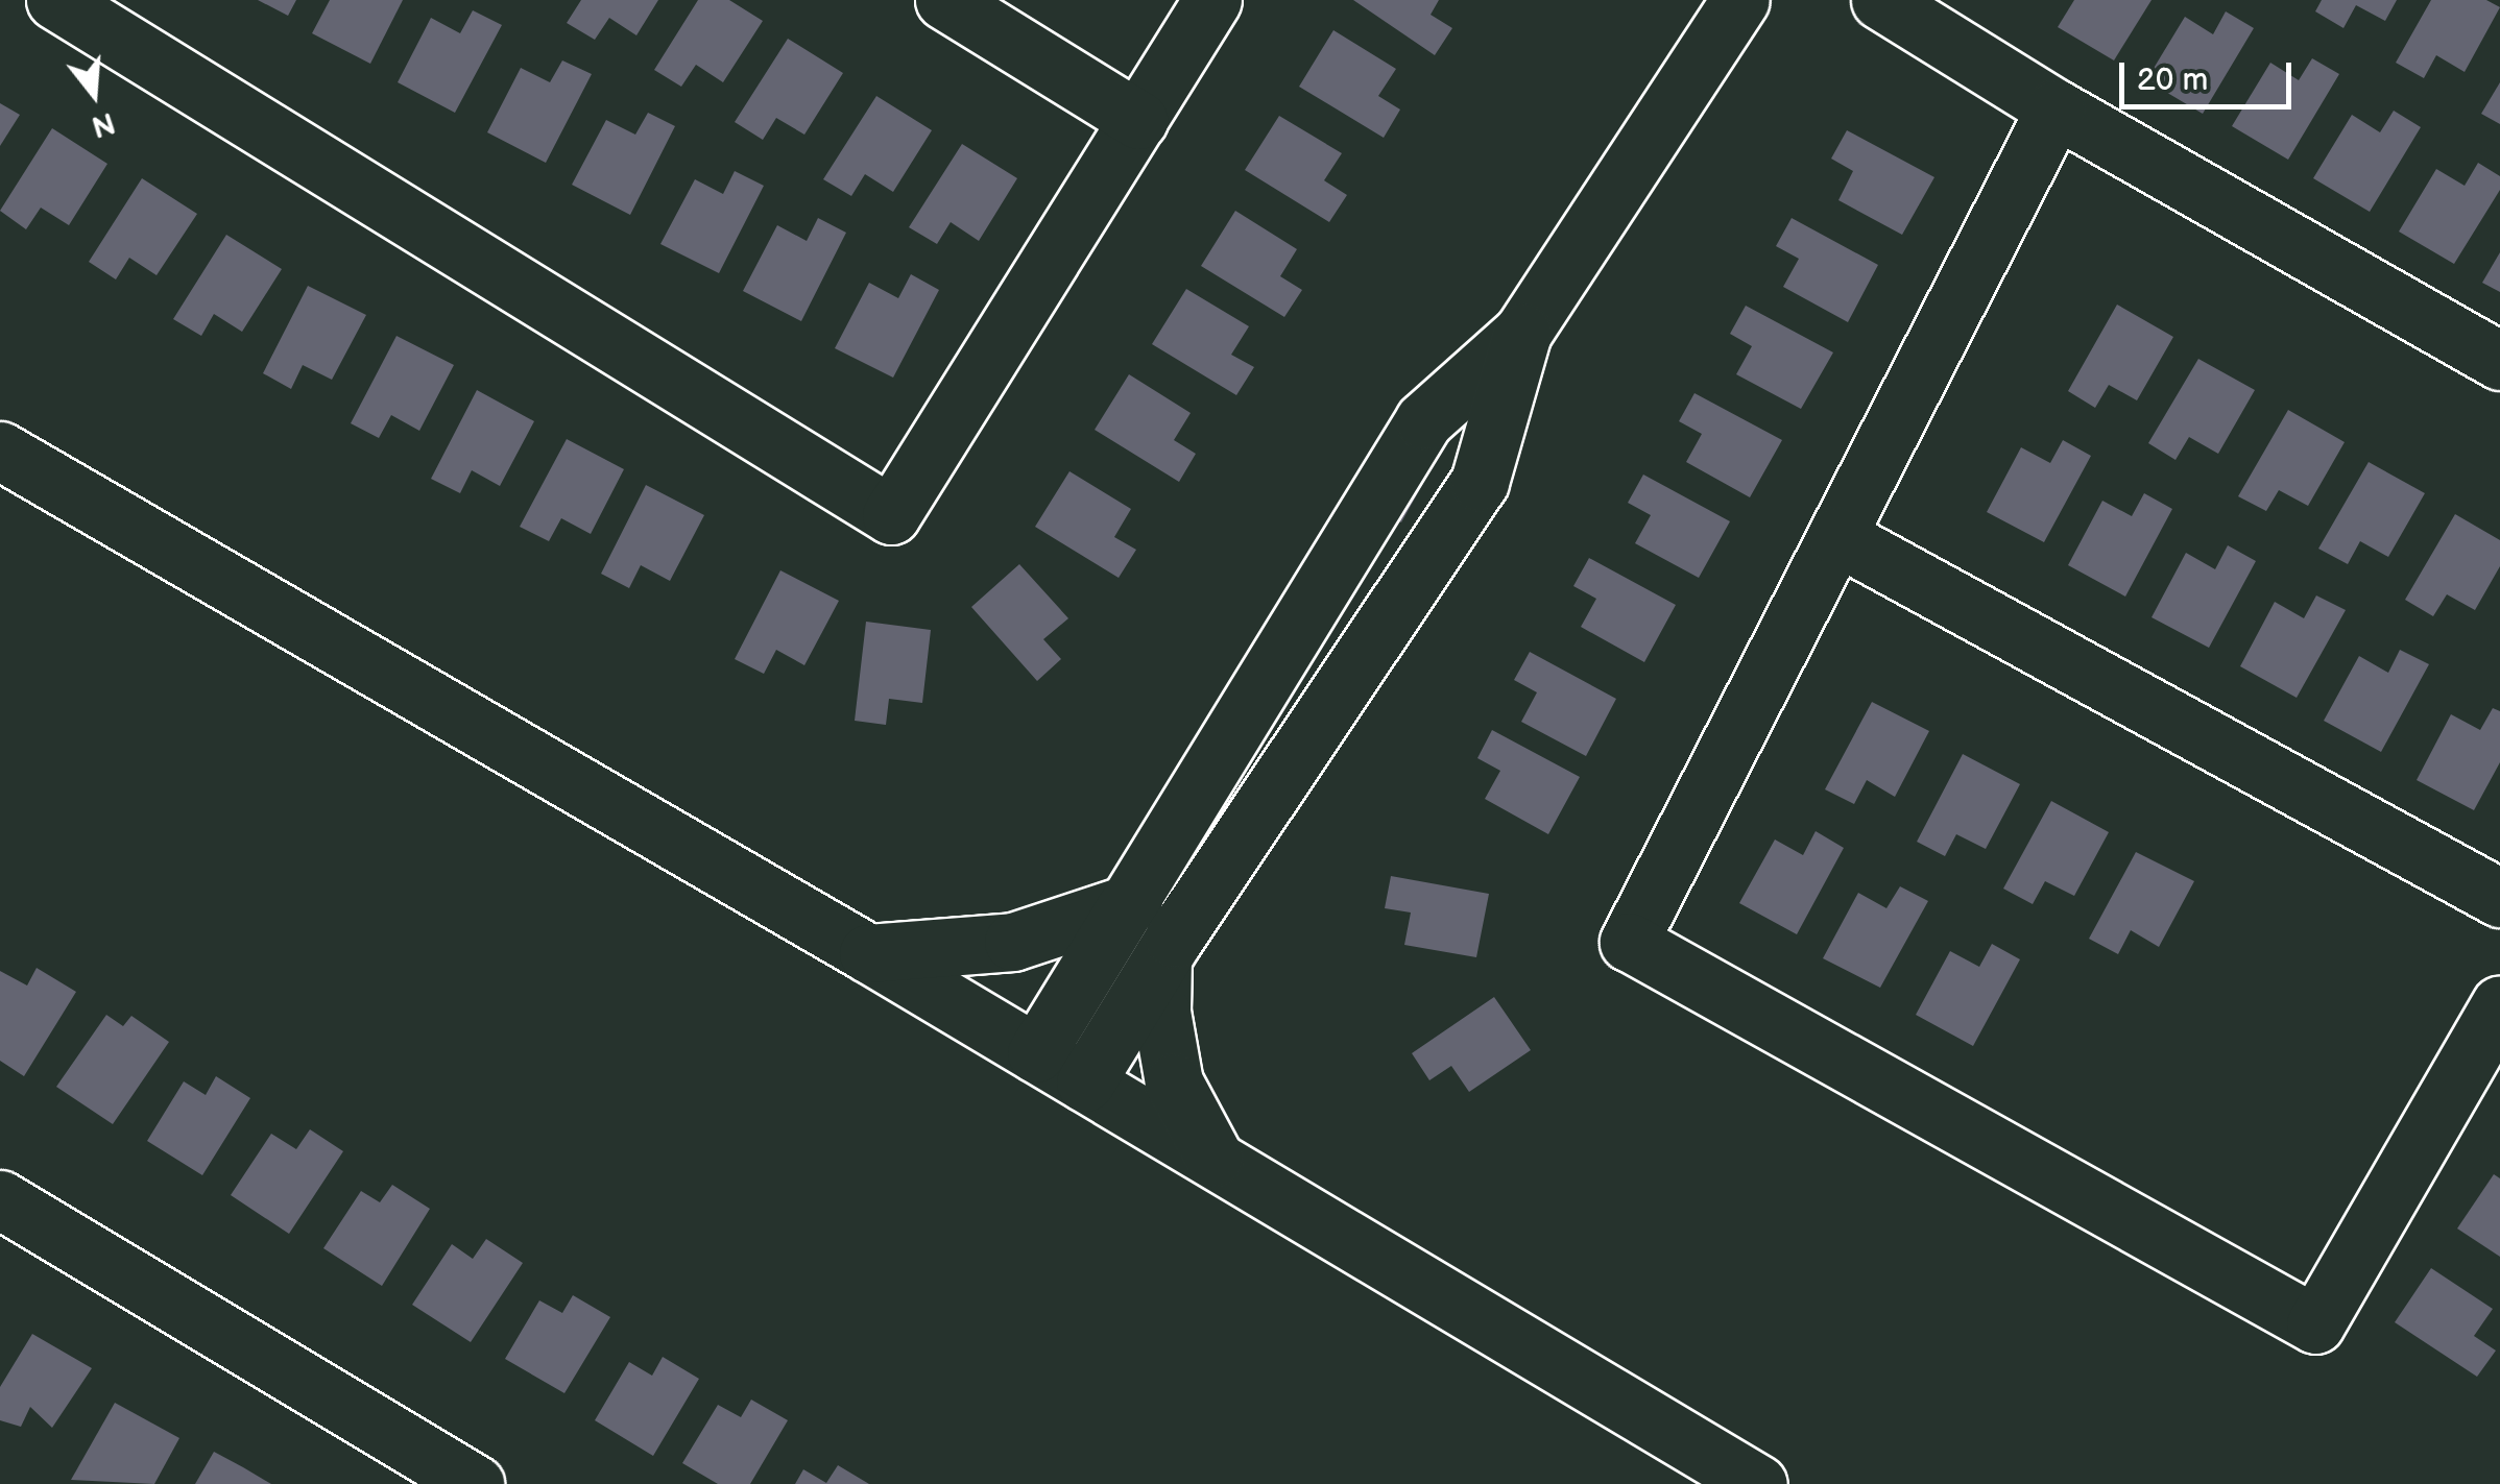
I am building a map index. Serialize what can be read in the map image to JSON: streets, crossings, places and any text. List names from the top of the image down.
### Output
{
  "scale_bar": "20 m",
  "north": "bottom"
}
